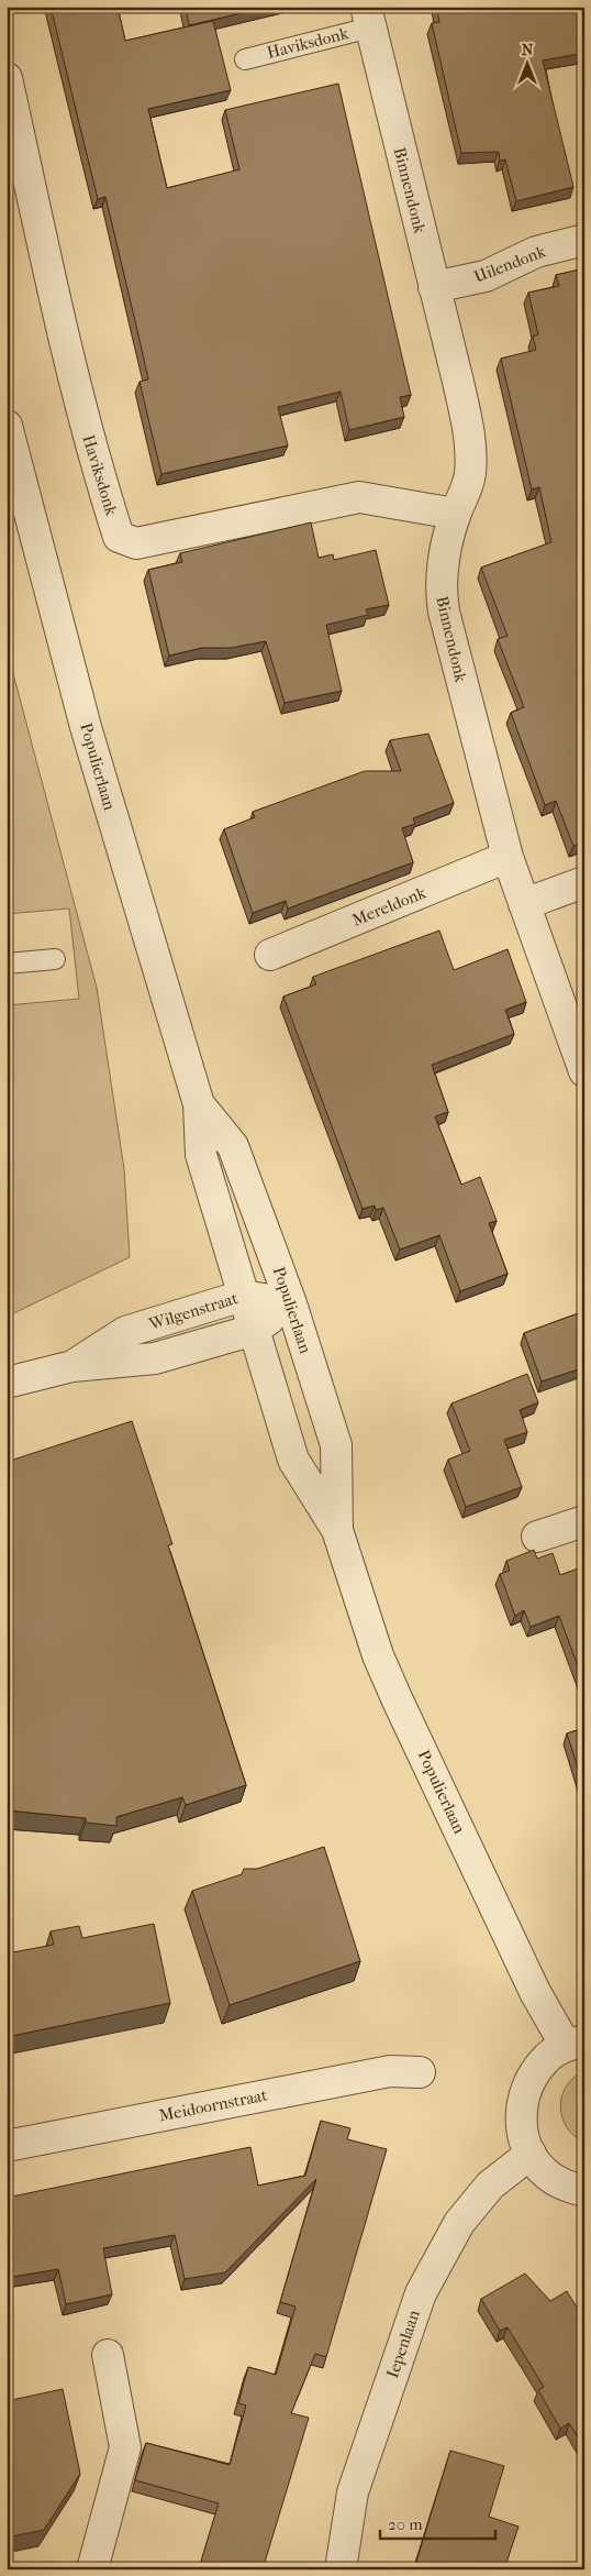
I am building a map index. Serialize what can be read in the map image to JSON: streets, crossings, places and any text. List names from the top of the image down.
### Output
{
  "streets": {
    "street": [
      "Haviksdonk",
      "Binnendonk",
      "Uilendonk",
      "Populierlaan",
      "Mereldonk",
      "Wilgenstraat",
      "Meidoornstraat",
      "Iepenlaan"
    ]
  },
  "crossings": [
    ["Haviksdonk", "Binnendonk"],
    ["Binnendonk", "Uilendonk"],
    ["Binnendonk", "Mereldonk"],
    ["Populierlaan", "Wilgenstraat"]
  ],
  "scale_bar": "20 m",
  "north": "top"
}
